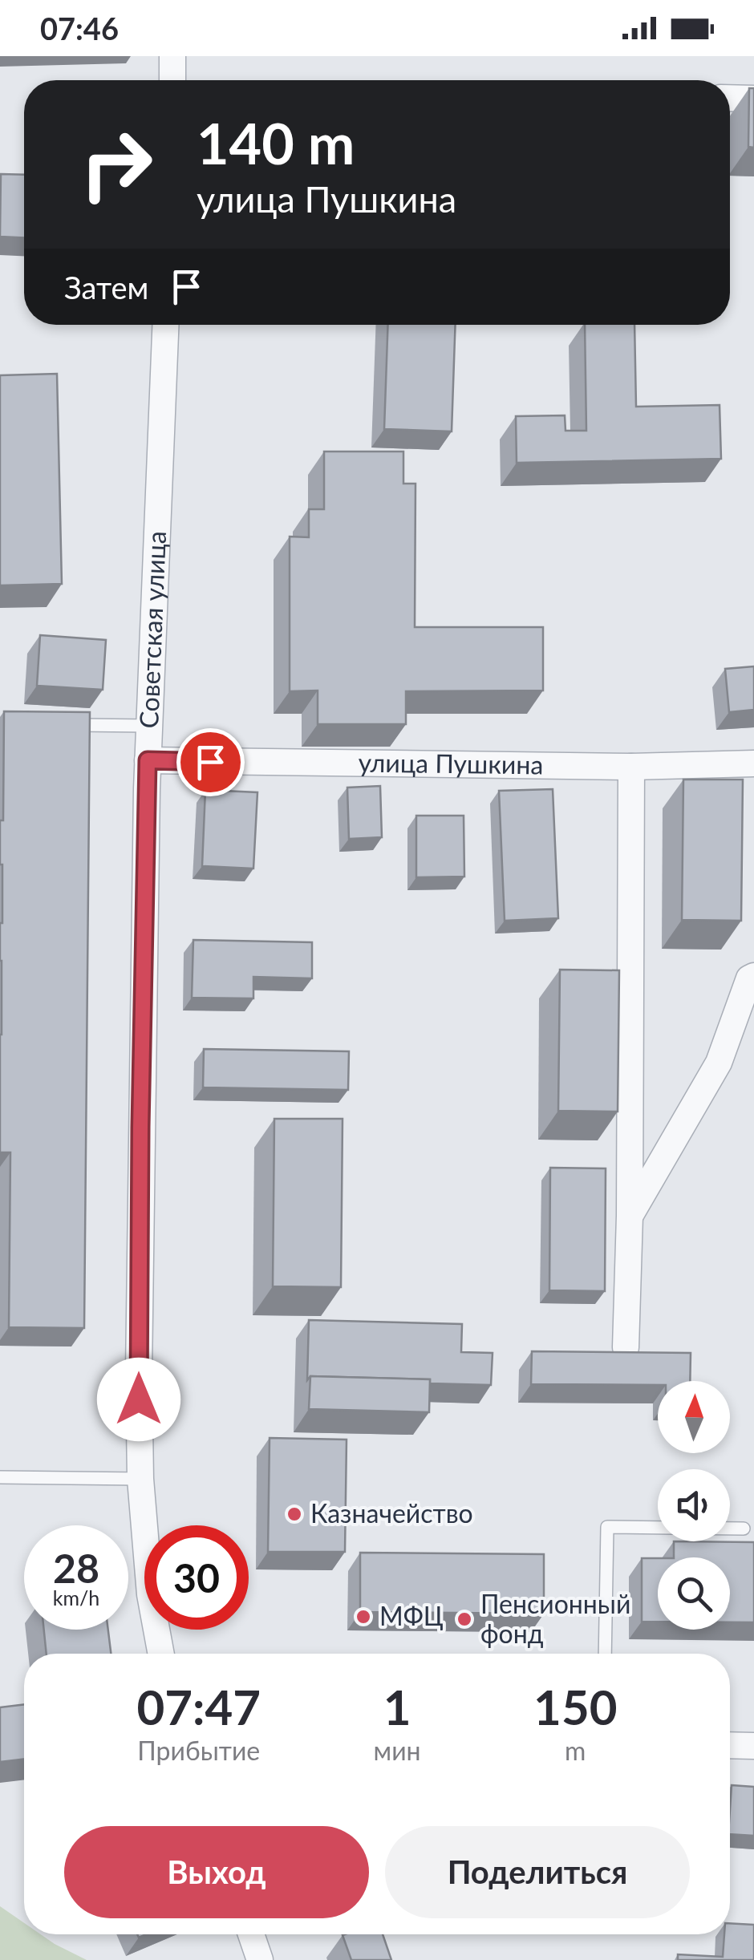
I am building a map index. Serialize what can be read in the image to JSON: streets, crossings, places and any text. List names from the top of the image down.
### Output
{
  "streets": {
    "street": ["Советская улица", "улица Пушкина"]
  },
  "crossings": [
    ["Советская улица", "улица Пушкина"]
  ],
  "places": ["Казначейство", "МФЦ", "Пенсионный фонд"],
  "north": "top",
  "page": {
    "status": "07:46",
    "turn": ["140 m", "улица Пушкина"],
    "then": "Затем",
    "speed": "28 km/h",
    "limit": "30",
    "eta": [
      "07:47",
      "Прибытие",
      "1",
      "мин",
      "150",
      "m"
    ],
    "buttons": ["Выход", "Поделиться"]
  }
}
